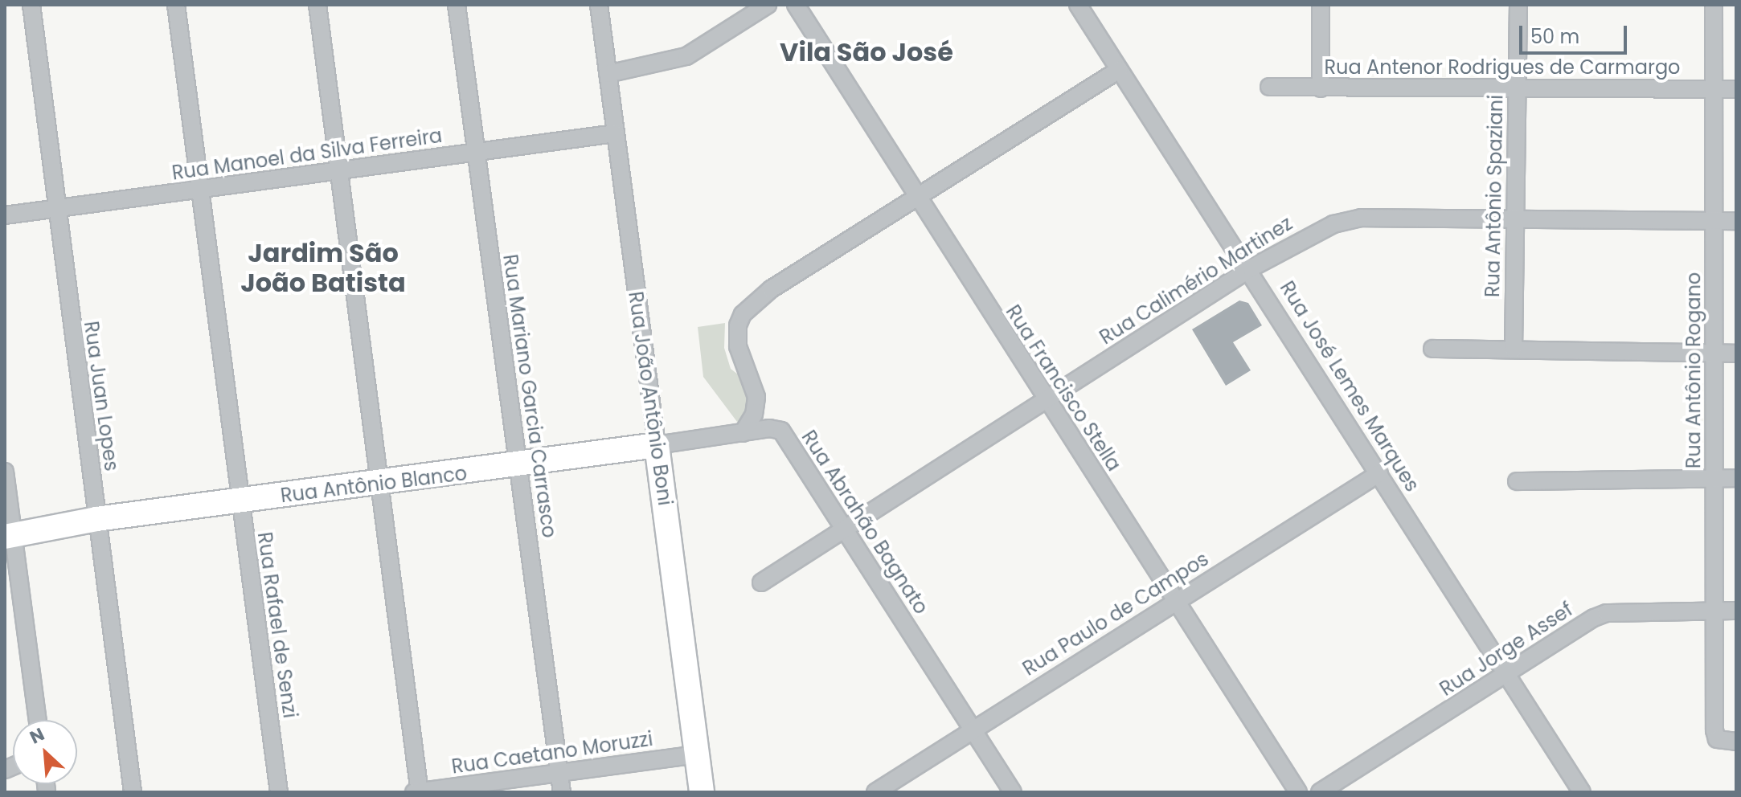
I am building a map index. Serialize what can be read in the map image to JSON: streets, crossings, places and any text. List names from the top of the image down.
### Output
{
  "streets": {
    "street": [
      "Rua Antenor Rodrigues de Carmargo",
      "Rua Manoel da Silva Ferreira",
      "Rua Antônio Spaziani",
      "Rua Calimério Martinez",
      "Rua Antônio Rogano",
      "Rua José Lemes Marques",
      "Rua Francisco Stella",
      "Rua Juan Lopes",
      "Rua Mariano Garcia Carrasco",
      "Rua João Antônio Boni",
      "Rua Antônio Blanco",
      "Rua Abrahão Bagnato",
      "Rua Paulo de Campos",
      "Rua Rafael de Senzi",
      "Rua Jorge Assef",
      "Rua Caetano Moruzzi"
    ]
  },
  "crossings": [
    ["Rua Antenor Rodrigues de Carmargo", "Rua Antônio Spaziani"],
    ["Rua Antenor Rodrigues de Carmargo", "Rua Antônio Rogano"],
    ["Rua Manoel da Silva Ferreira", "Rua Juan Lopes"],
    ["Rua Manoel da Silva Ferreira", "Rua Mariano Garcia Carrasco"],
    ["Rua Manoel da Silva Ferreira", "Rua João Antônio Boni"],
    ["Rua Manoel da Silva Ferreira", "Rua Rafael de Senzi"],
    ["Rua Antônio Spaziani", "Rua Calimério Martinez"],
    ["Rua Calimério Martinez", "Rua Antônio Rogano"],
    ["Rua Calimério Martinez", "Rua José Lemes Marques"],
    ["Rua Calimério Martinez", "Rua Francisco Stella"],
    ["Rua Calimério Martinez", "Rua Abrahão Bagnato"],
    ["Rua Antônio Rogano", "Rua Jorge Assef"],
    ["Rua José Lemes Marques", "Rua Paulo de Campos"],
    ["Rua José Lemes Marques", "Rua Jorge Assef"],
    ["Rua Francisco Stella", "Rua Paulo de Campos"],
    ["Rua Juan Lopes", "Rua Antônio Blanco"],
    ["Rua Mariano Garcia Carrasco", "Rua Antônio Blanco"],
    ["Rua Mariano Garcia Carrasco", "Rua Caetano Moruzzi"],
    ["Rua João Antônio Boni", "Rua Antônio Blanco"],
    ["Rua João Antônio Boni", "Rua Caetano Moruzzi"],
    ["Rua Antônio Blanco", "Rua Abrahão Bagnato"],
    ["Rua Antônio Blanco", "Rua Rafael de Senzi"],
    ["Rua Abrahão Bagnato", "Rua Paulo de Campos"]
  ],
  "districts": ["Vila São José", "Jardim São João Batista"],
  "scale_bar": "50 m",
  "north": "top left"
}
